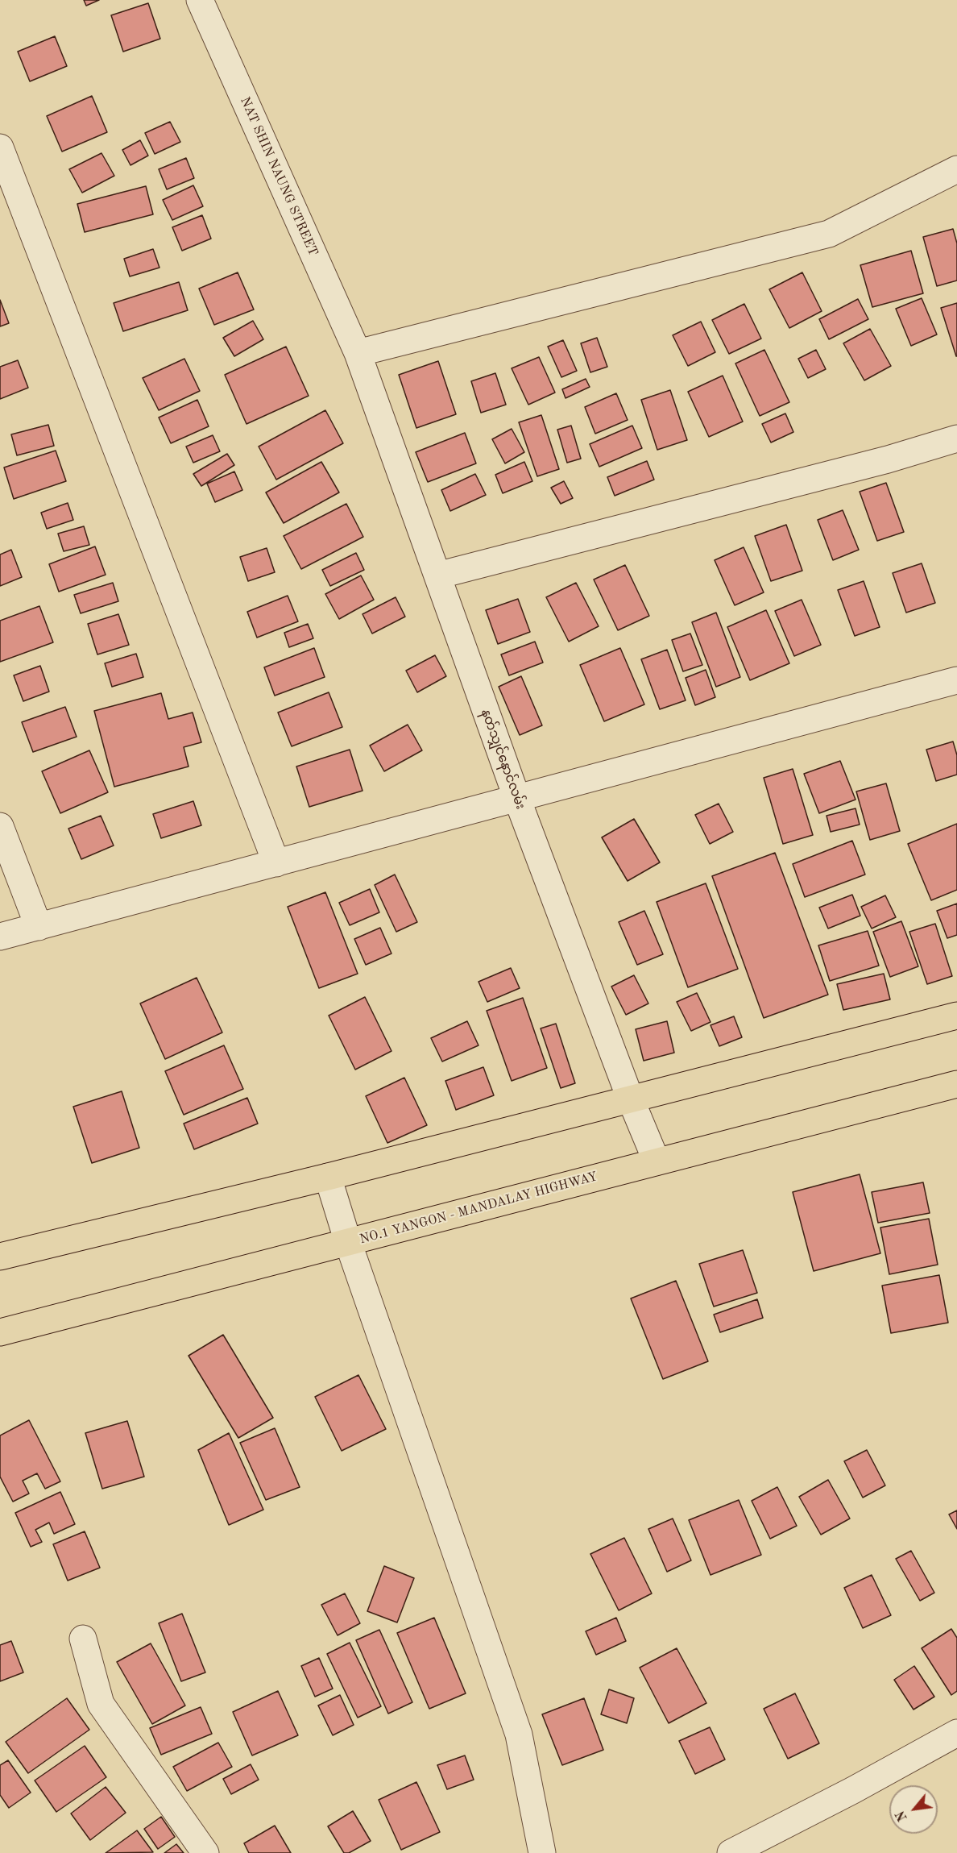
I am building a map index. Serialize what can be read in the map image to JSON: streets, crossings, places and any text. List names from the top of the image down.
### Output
{
  "streets": {
    "highway": ["NO.1 YANGON - MANDALAY HIGHWAY"],
    "street": ["NAT SHIN NAUNG STREET", "နတ်သျှင်နောင်လမ်း"]
  },
  "crossings": [
    ["NAT SHIN NAUNG STREET", "နတ်သျှင်နောင်လမ်း"],
    ["နတ်သျှင်နောင်လမ်း", "NO.1 YANGON - MANDALAY HIGHWAY"]
  ],
  "north": "bottom left"
}
